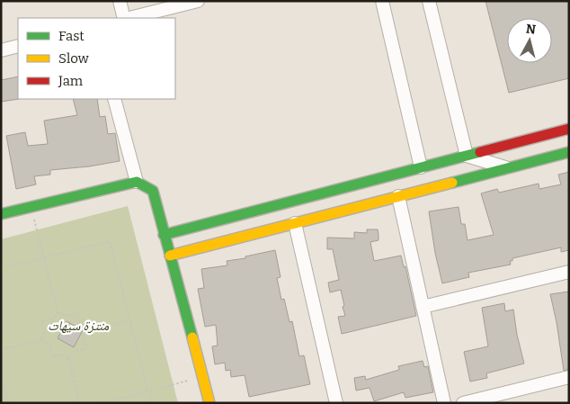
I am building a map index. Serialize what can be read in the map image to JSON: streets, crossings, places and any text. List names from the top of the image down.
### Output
{
  "parks": ["منتزة سيهات"],
  "legend": ["Fast", "Slow", "Jam"],
  "north": "top"
}
